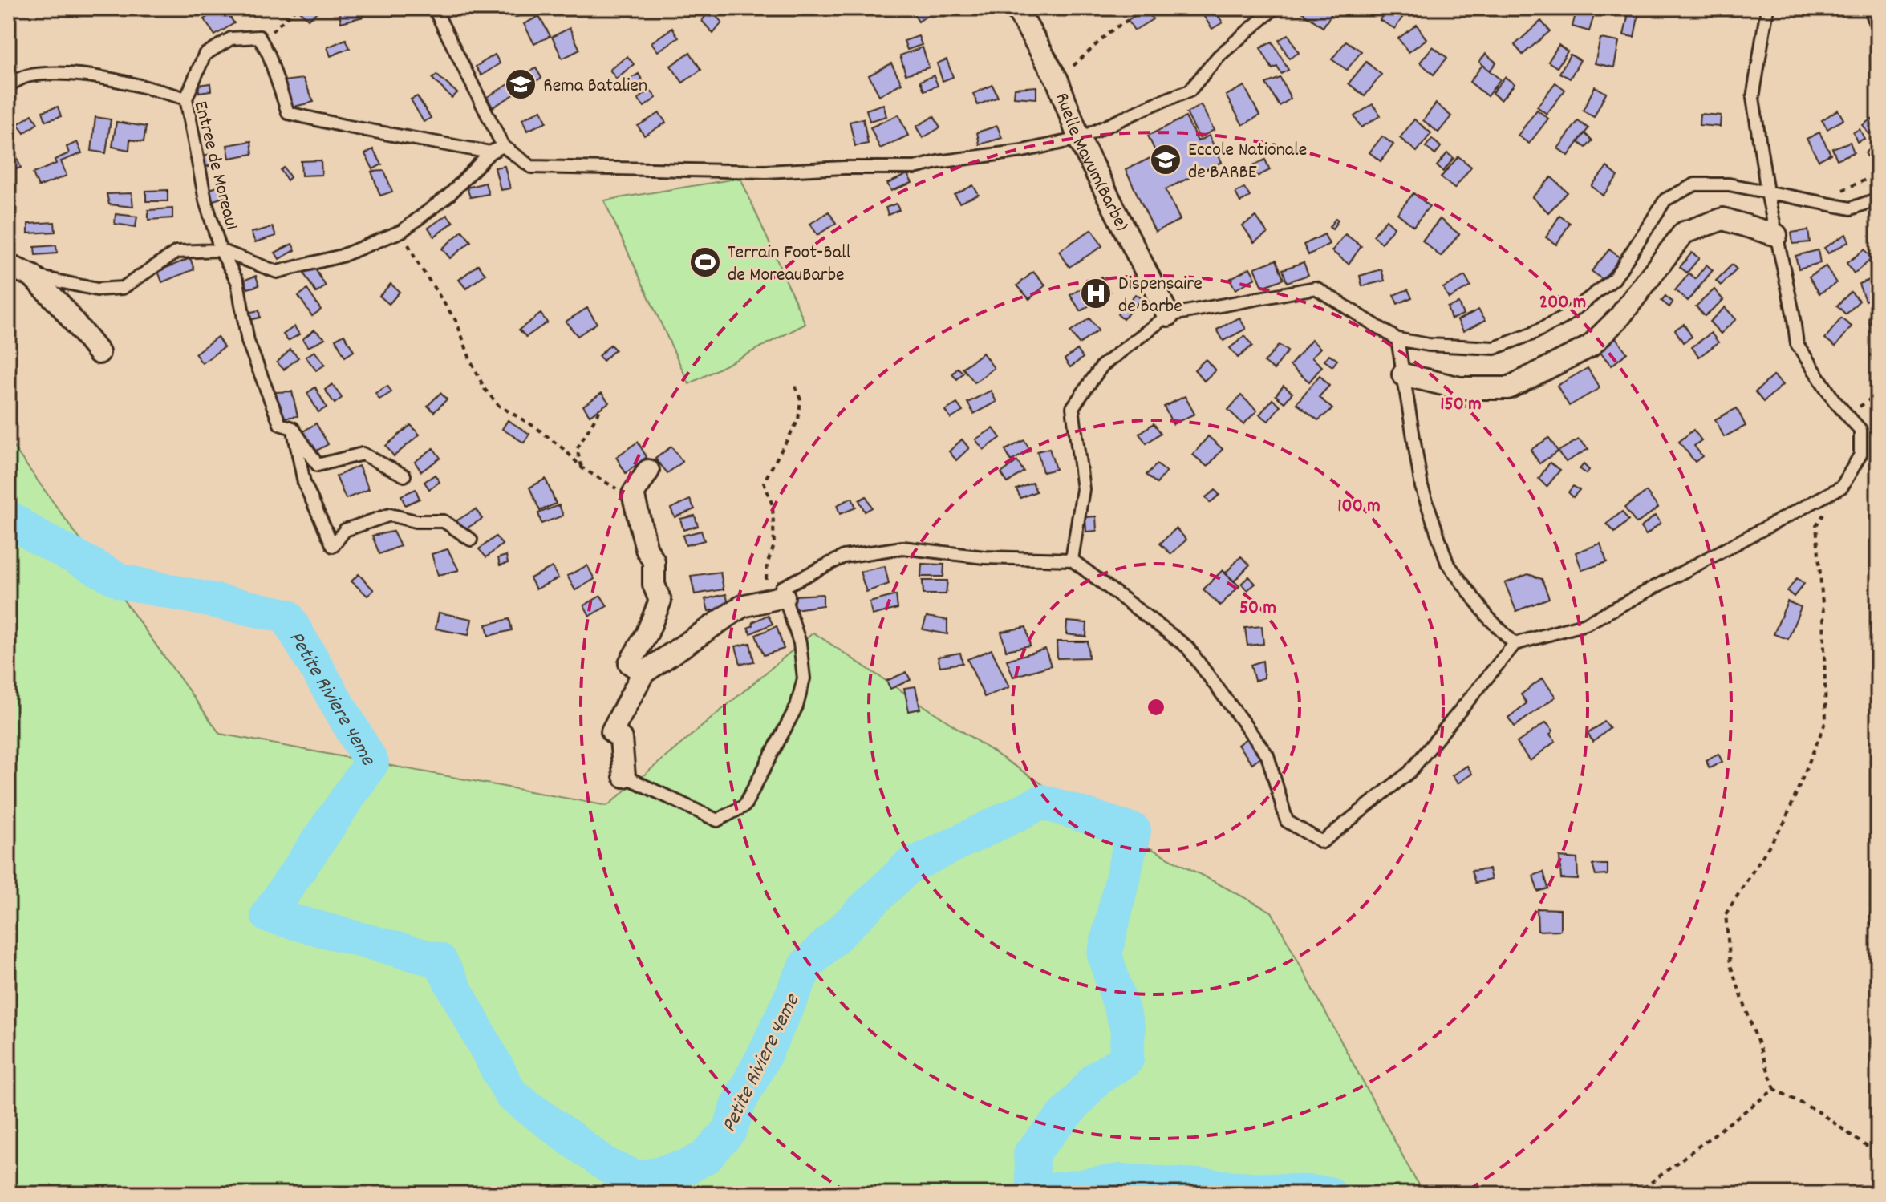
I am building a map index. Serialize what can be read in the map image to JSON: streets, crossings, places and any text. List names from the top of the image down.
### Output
{
  "streets": {
    "street": ["Ruelle Mavum(Barbe)"],
    "lane": ["Entree de Moreau1"]
  },
  "water": ["Petite Riviere 4eme"],
  "places": {
    "school or university": ["Rema Batalien", "Eccole Nationale de BARBE"],
    "sports": ["Terrain Foot-Ball de MoreauBarbe"],
    "hospital": ["Dispensaire de Barbe"]
  },
  "rings": [
    "200 m",
    "150 m",
    "100 m",
    "50 m"
  ]
}
